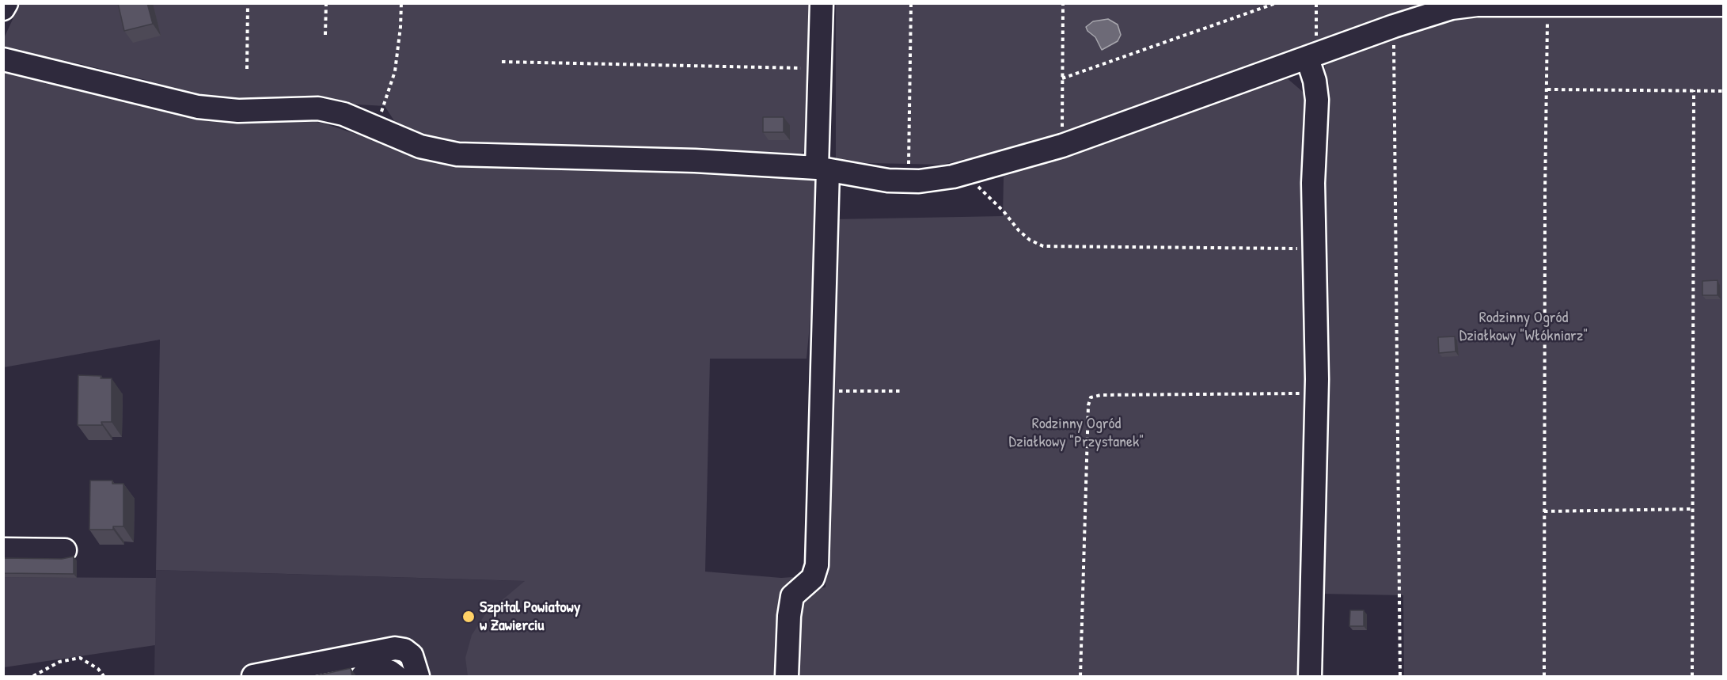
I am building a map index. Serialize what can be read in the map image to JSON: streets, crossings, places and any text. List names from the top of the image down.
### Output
{
  "parks": ["Rodzinny Ogród Działkowy \"Włókniarz\"", "Rodzinny Ogród Działkowy \"Przystanek\""],
  "places": ["Szpital Powiatowy w Zawierciu"]
}
